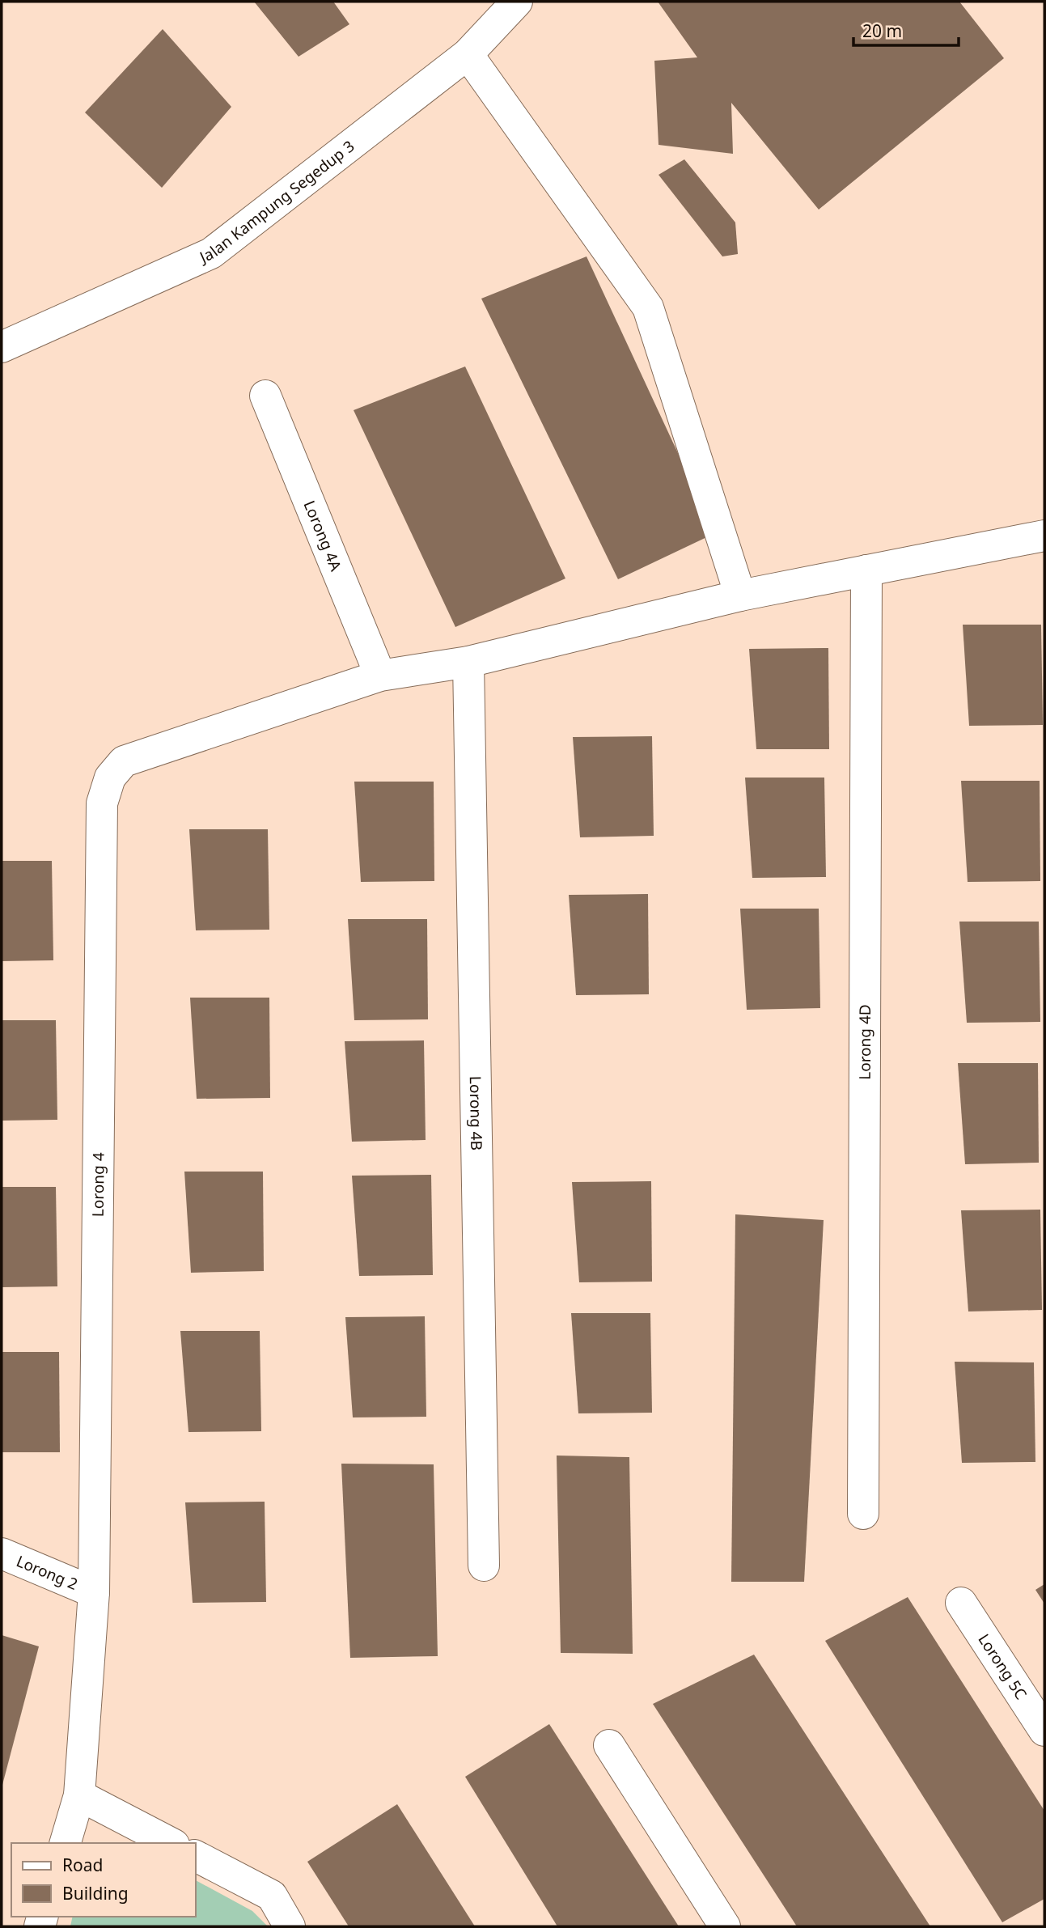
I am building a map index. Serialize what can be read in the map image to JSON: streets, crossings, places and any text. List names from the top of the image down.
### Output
{
  "streets": {
    "street": [
      "Jalan Kampung Segedup 3",
      "Lorong 4A",
      "Lorong 4D",
      "Lorong 4B",
      "Lorong 4",
      "Lorong 2",
      "Lorong 5C"
    ]
  },
  "crossings": [
    ["Lorong 4A", "Lorong 4"],
    ["Lorong 4", "Lorong 2"]
  ],
  "legend": ["Road", "Building"],
  "scale_bar": "20 m"
}
